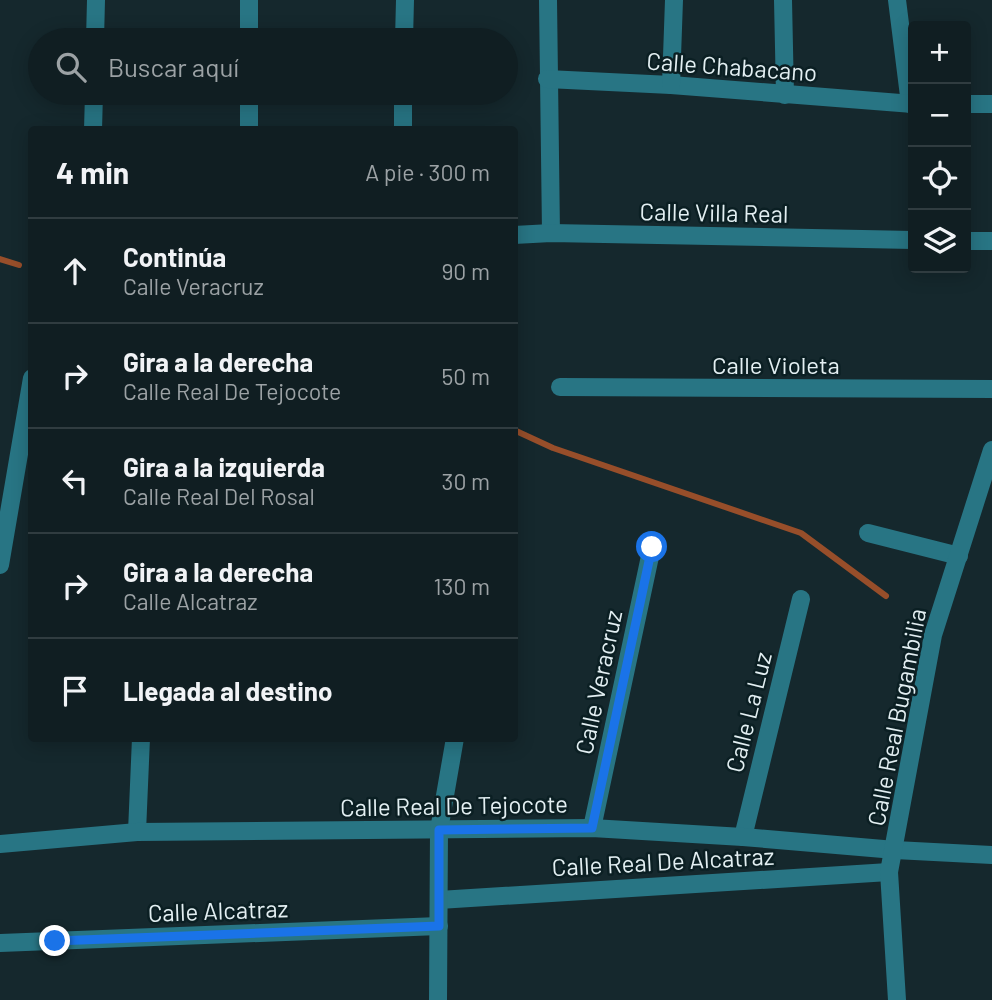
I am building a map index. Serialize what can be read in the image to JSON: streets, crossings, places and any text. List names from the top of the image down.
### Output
{
  "streets": {
    "street": [
      "Calle Chabacano",
      "Calle Villa Real",
      "Calle Violeta",
      "Calle Veracruz",
      "Calle La Luz",
      "Calle Real Bugambilia",
      "Calle Real De Tejocote",
      "Calle Real De Alcatraz",
      "Calle Alcatraz"
    ]
  },
  "crossings": [
    ["Calle Veracruz", "Calle Real De Tejocote"],
    ["Calle La Luz", "Calle Real De Tejocote"],
    ["Calle Real Bugambilia", "Calle Real De Tejocote"],
    ["Calle Real Bugambilia", "Calle Real De Alcatraz"]
  ],
  "page": {
    "map_buttons": ["+", "−"],
    "search": "Buscar aquí",
    "heading": ["4 min", "A pie · 300 m"],
    "list": [
      ["Continúa", "Calle Veracruz", "90 m"],
      ["Gira a la derecha", "Calle Real De Tejocote", "50 m"],
      ["Gira a la izquierda", "Calle Real Del Rosal", "30 m"],
      ["Gira a la derecha", "Calle Alcatraz", "130 m"],
      "Llegada al destino"
    ]
  }
}
